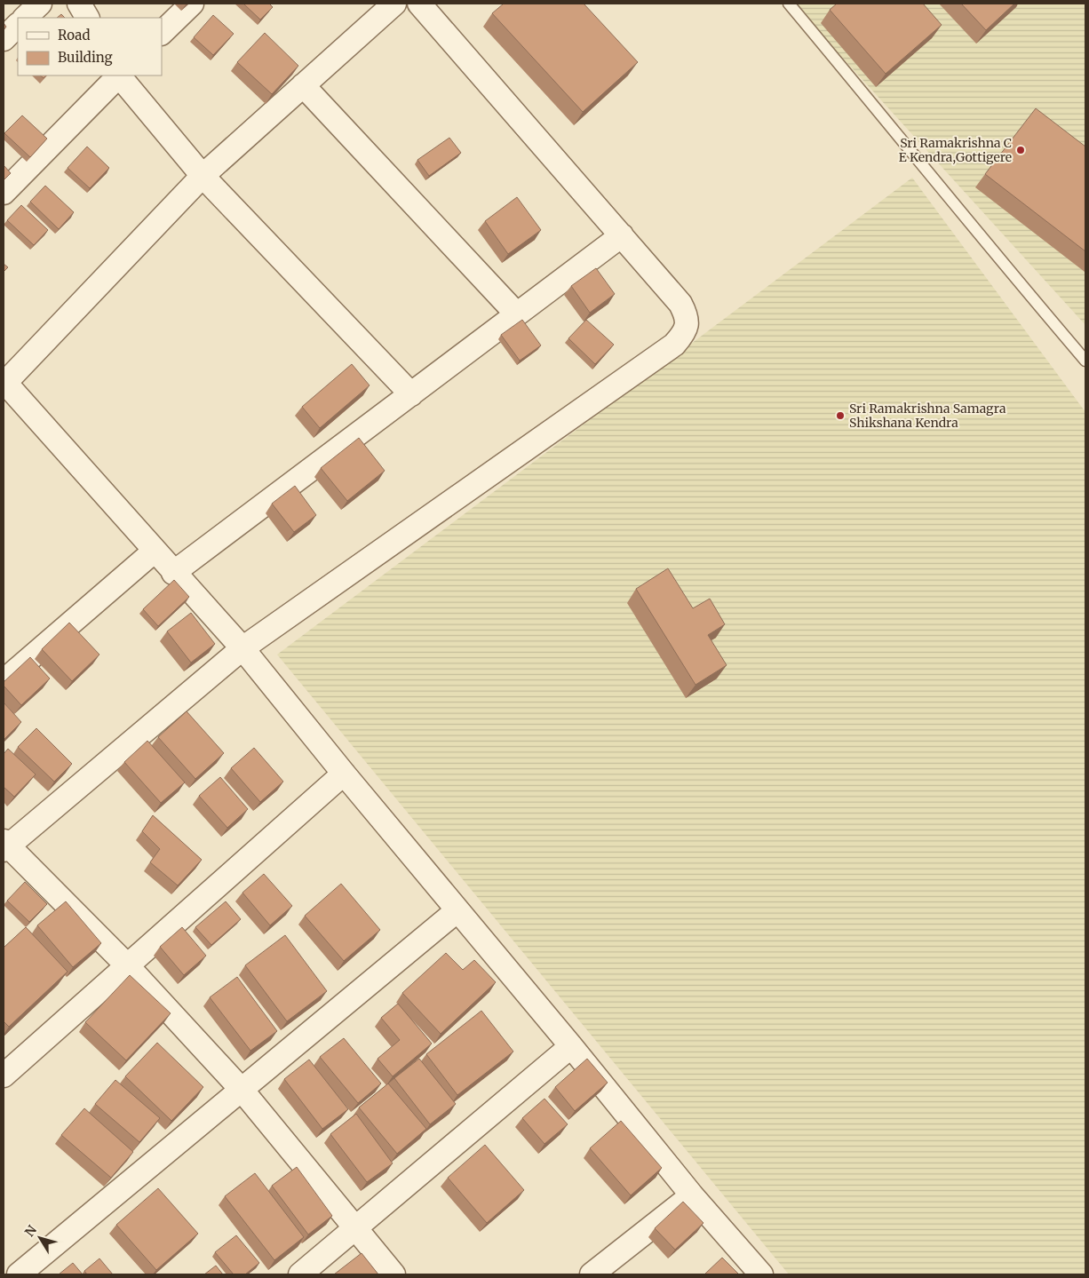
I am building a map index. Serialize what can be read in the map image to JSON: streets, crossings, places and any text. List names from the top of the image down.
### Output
{
  "places": ["Sri Ramakrishna C E Kendra,Gottigere", "Sri Ramakrishna Samagra Shikshana Kendra"],
  "legend": ["Road", "Building"],
  "north": "top left"
}
